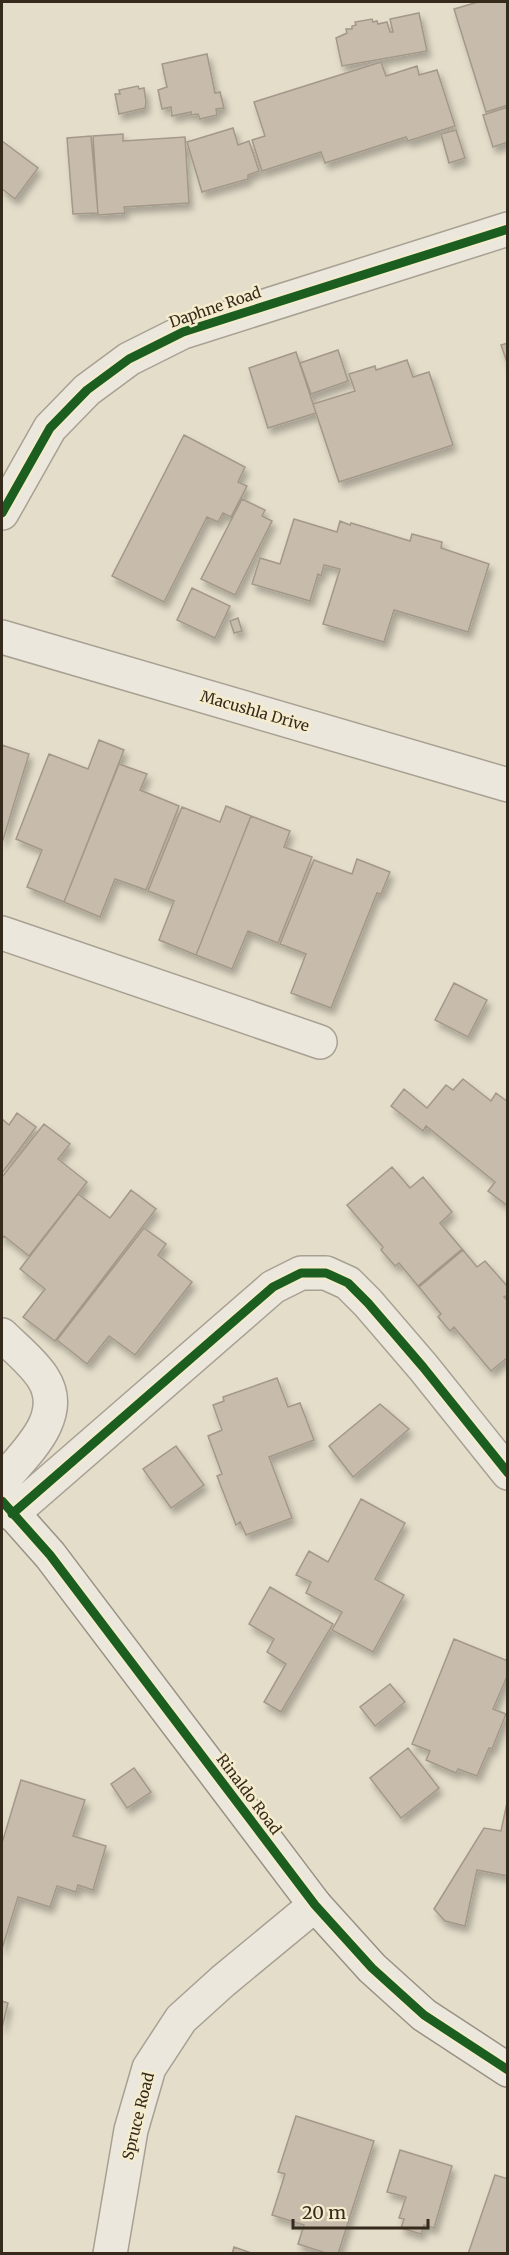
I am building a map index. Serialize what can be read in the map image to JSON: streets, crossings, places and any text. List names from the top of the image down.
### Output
{
  "streets": {
    "street": [
      "Daphne Road",
      "Macushla Drive",
      "Rinaldo Road",
      "Spruce Road"
    ]
  },
  "crossings": [
    ["Rinaldo Road", "Spruce Road"]
  ],
  "scale_bar": "20 m"
}
